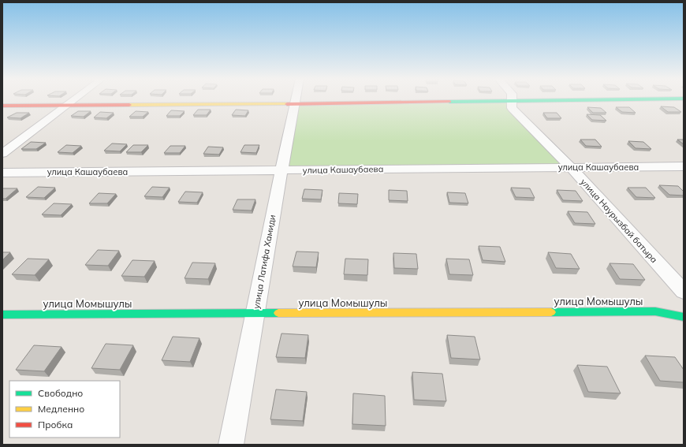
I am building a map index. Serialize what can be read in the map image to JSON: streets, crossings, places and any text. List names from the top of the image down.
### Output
{
  "streets": {
    "street": [
      "улица Кашаубаева",
      "улица Наурызбай батыра",
      "улица Латифа Хамиди",
      "улица Момышулы"
    ]
  },
  "crossings": [
    ["улица Кашаубаева", "улица Наурызбай батыра"],
    ["улица Кашаубаева", "улица Латифа Хамиди"],
    ["улица Латифа Хамиди", "улица Момышулы"]
  ],
  "legend": ["Свободно", "Медленно", "Пробка"]
}
